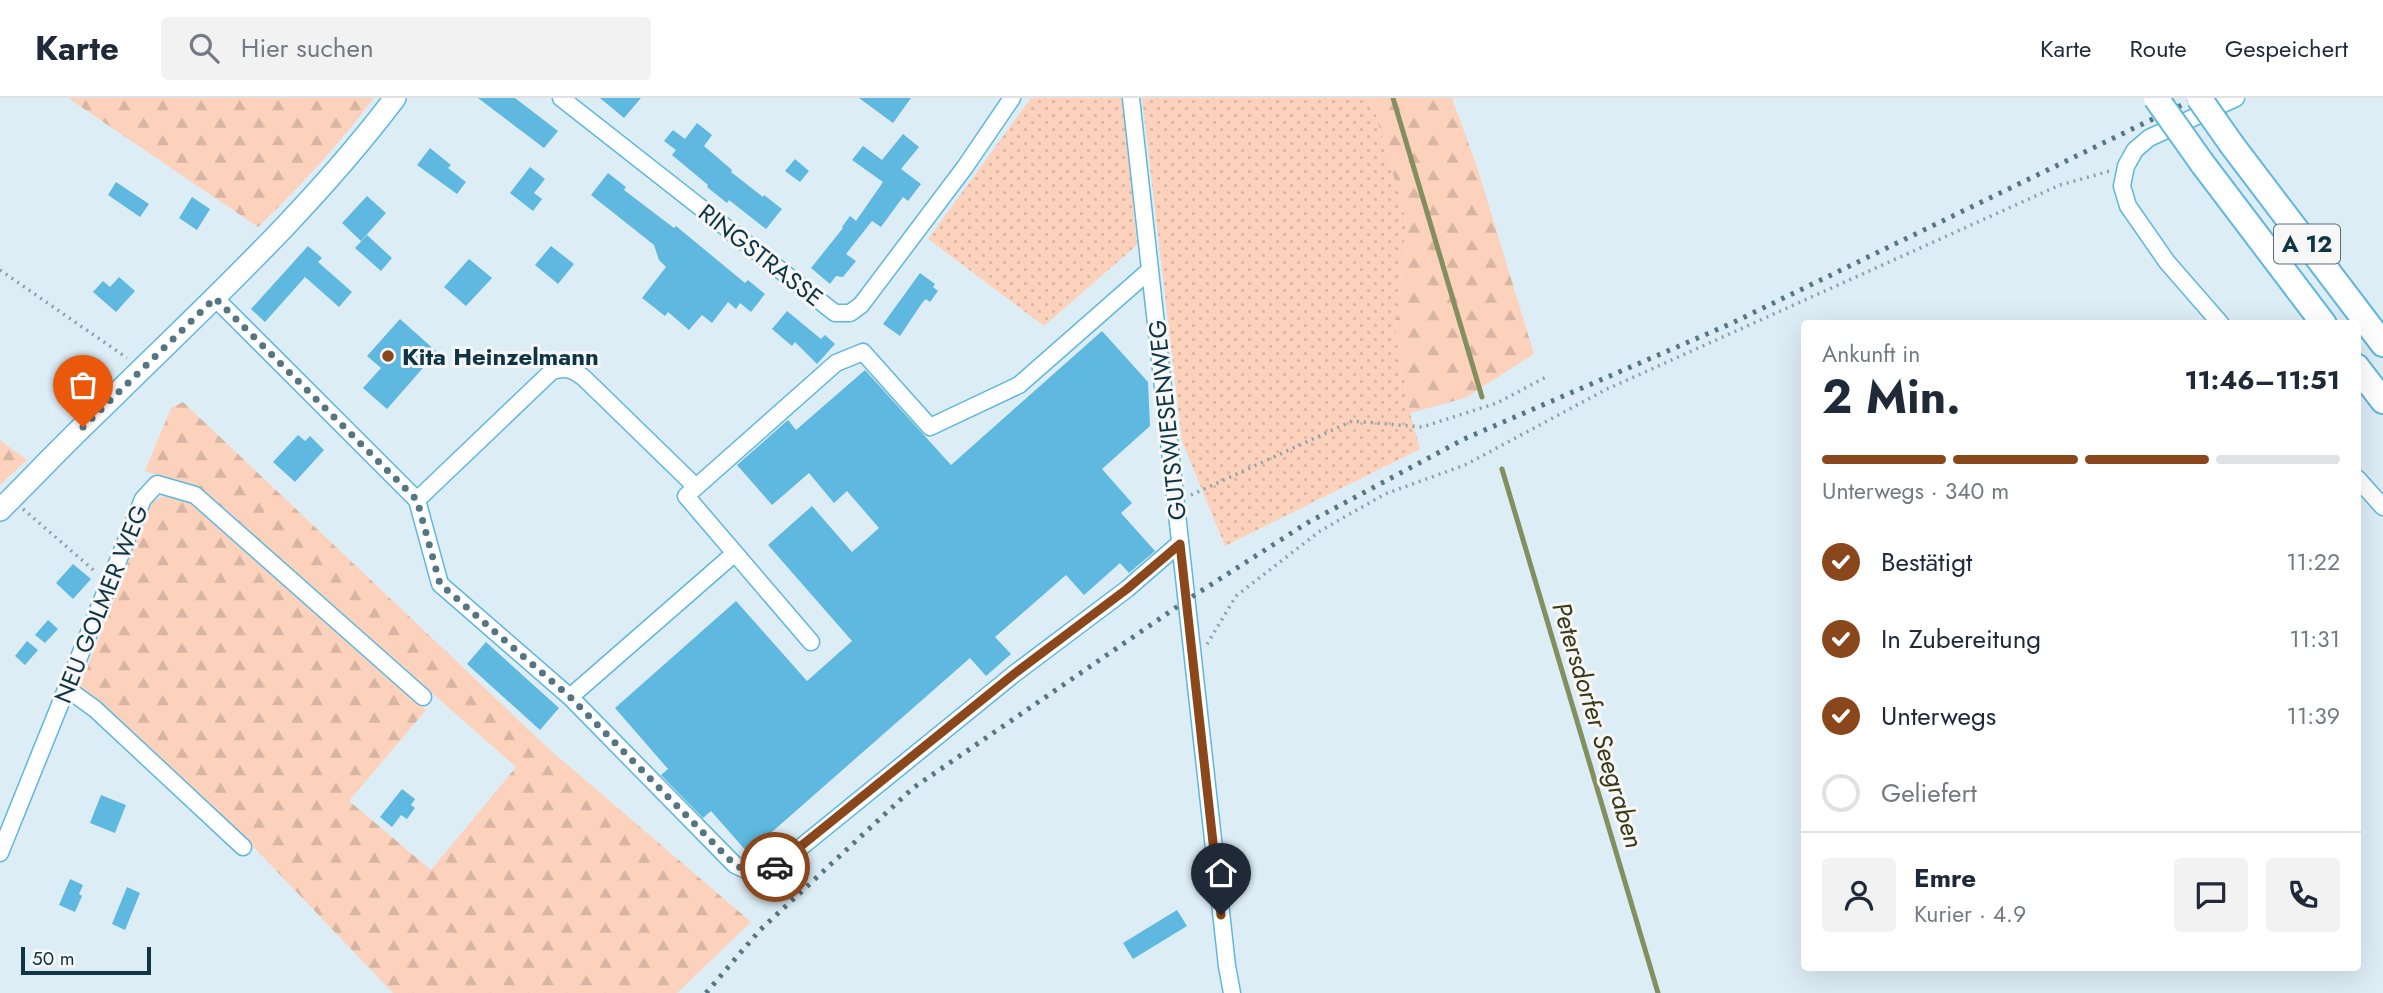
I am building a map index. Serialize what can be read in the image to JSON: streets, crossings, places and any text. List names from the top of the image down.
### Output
{
  "streets": {
    "highway": ["A 12"],
    "street": ["RINGSTRASSE", "GUTSWIESENWEG", "NEU GOLMER WEG"]
  },
  "water": ["Petersdorfer Seegraben"],
  "places": ["Kita Heinzelmann"],
  "scale_bar": "50 m",
  "page": {
    "header": "Karte",
    "search": "Hier suchen",
    "nav": ["Karte", "Route", "Gespeichert"],
    "heading": ["2 Min.", "Ankunft in", "11:46–11:51"],
    "panel": ["Emre", "Kurier · 4.9"],
    "bar": "Unterwegs · 340 m",
    "list": [
      ["Bestätigt", "11:22"],
      ["In Zubereitung", "11:31"],
      ["Unterwegs", "11:39"],
      "Geliefert"
    ],
    "scale": "50 m"
  }
}
